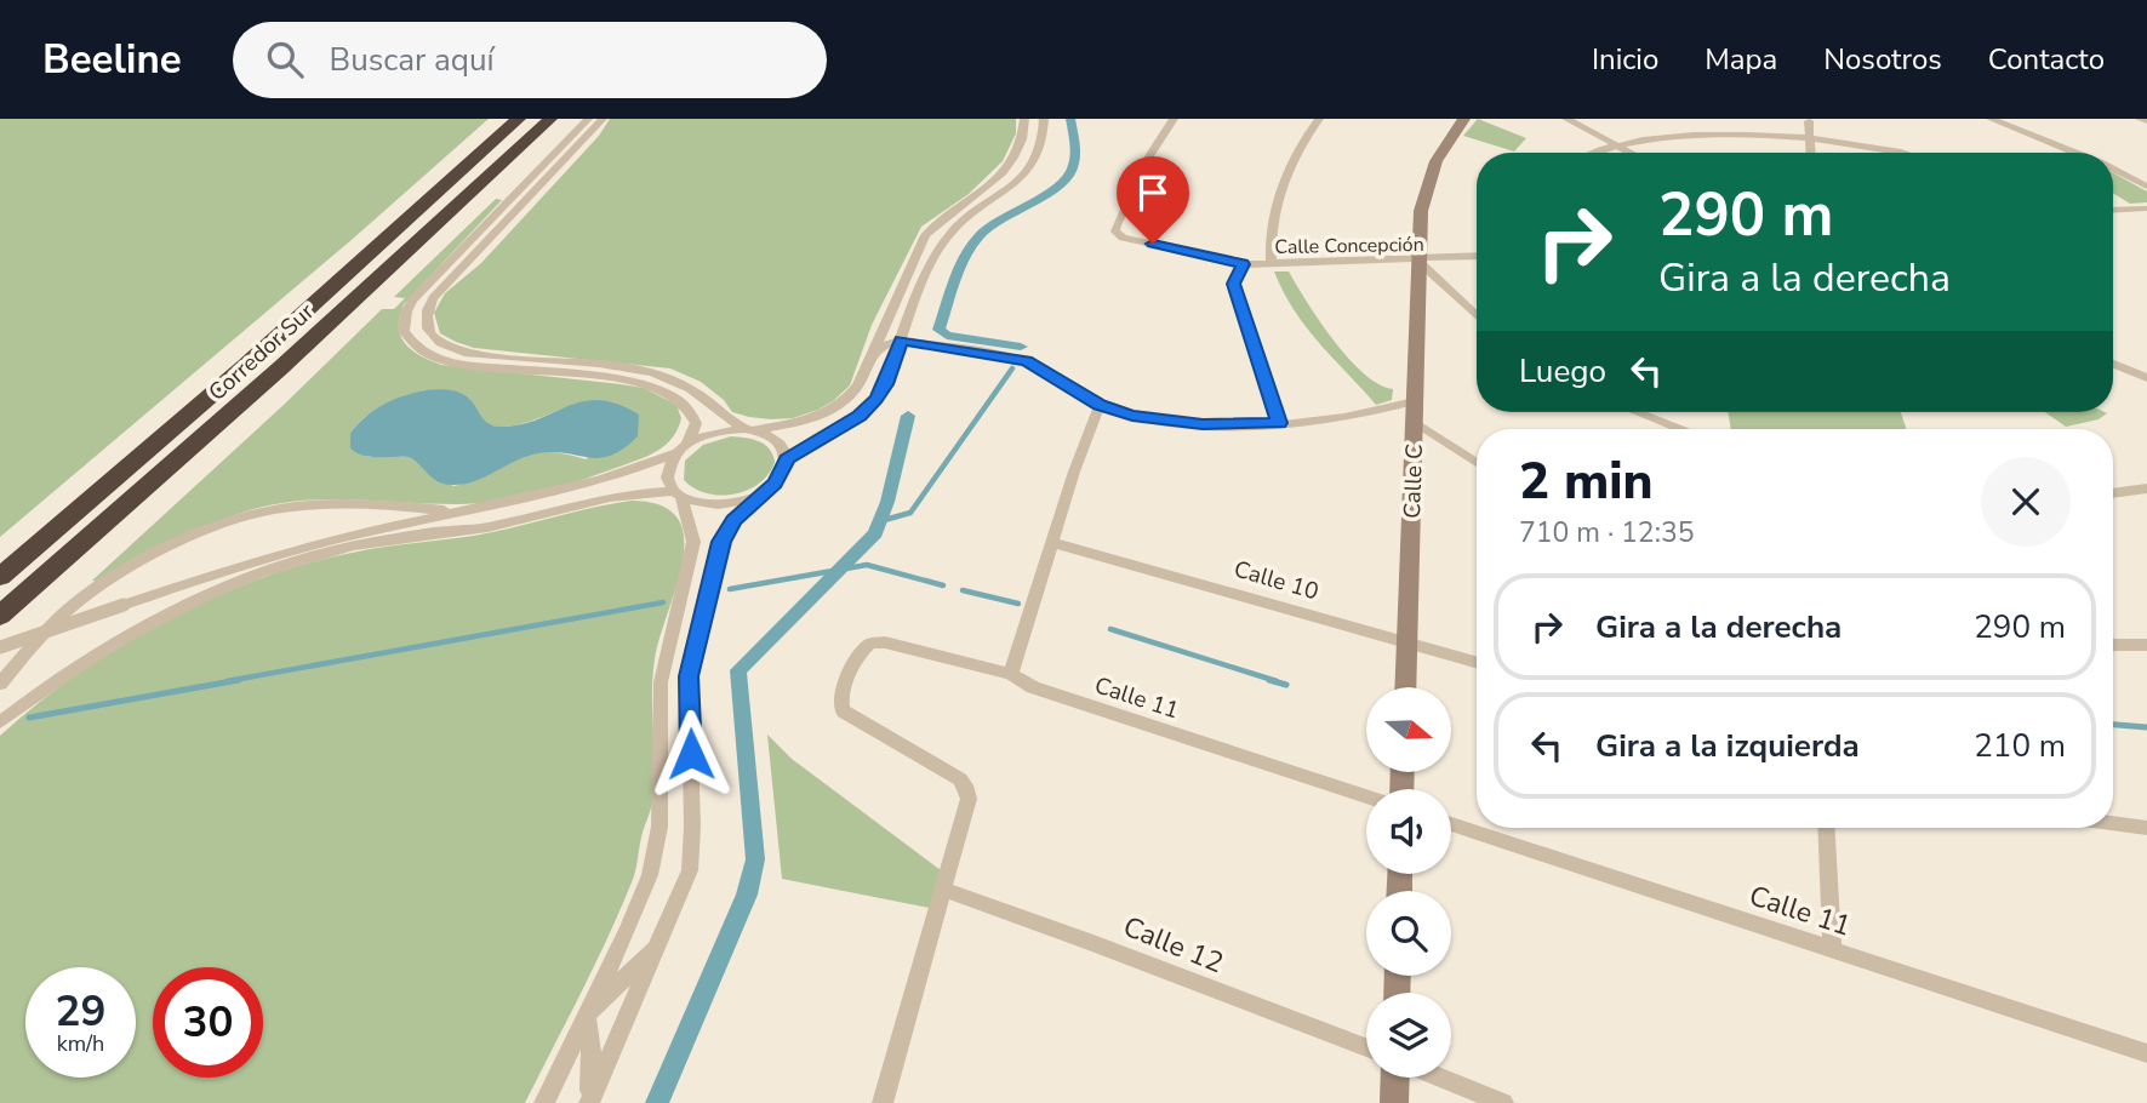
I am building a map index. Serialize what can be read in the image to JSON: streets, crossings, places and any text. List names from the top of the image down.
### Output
{
  "streets": {
    "highway": ["Corredor Sur"],
    "street": [
      "Calle Concepción",
      "Calle C",
      "Calle 10",
      "Calle 11",
      "Calle 12"
    ]
  },
  "crossings": [
    ["Calle Concepción", "Calle C"],
    ["Calle C", "Calle 10"],
    ["Calle 11", "Calle 12"]
  ],
  "north": "right",
  "page": {
    "header": "Beeline",
    "search": "Buscar aquí",
    "nav": [
      "Inicio",
      "Mapa",
      "Nosotros",
      "Contacto"
    ],
    "turn": ["290 m", "Gira a la derecha"],
    "then": "Luego",
    "heading": ["2 min", "710 m · 12:35"],
    "list": [
      {
        "name": "Gira a la derecha",
        "value": "290 m"
      },
      {
        "name": "Gira a la izquierda",
        "value": "210 m"
      }
    ],
    "speed": "29 km/h",
    "limit": "30"
  }
}
